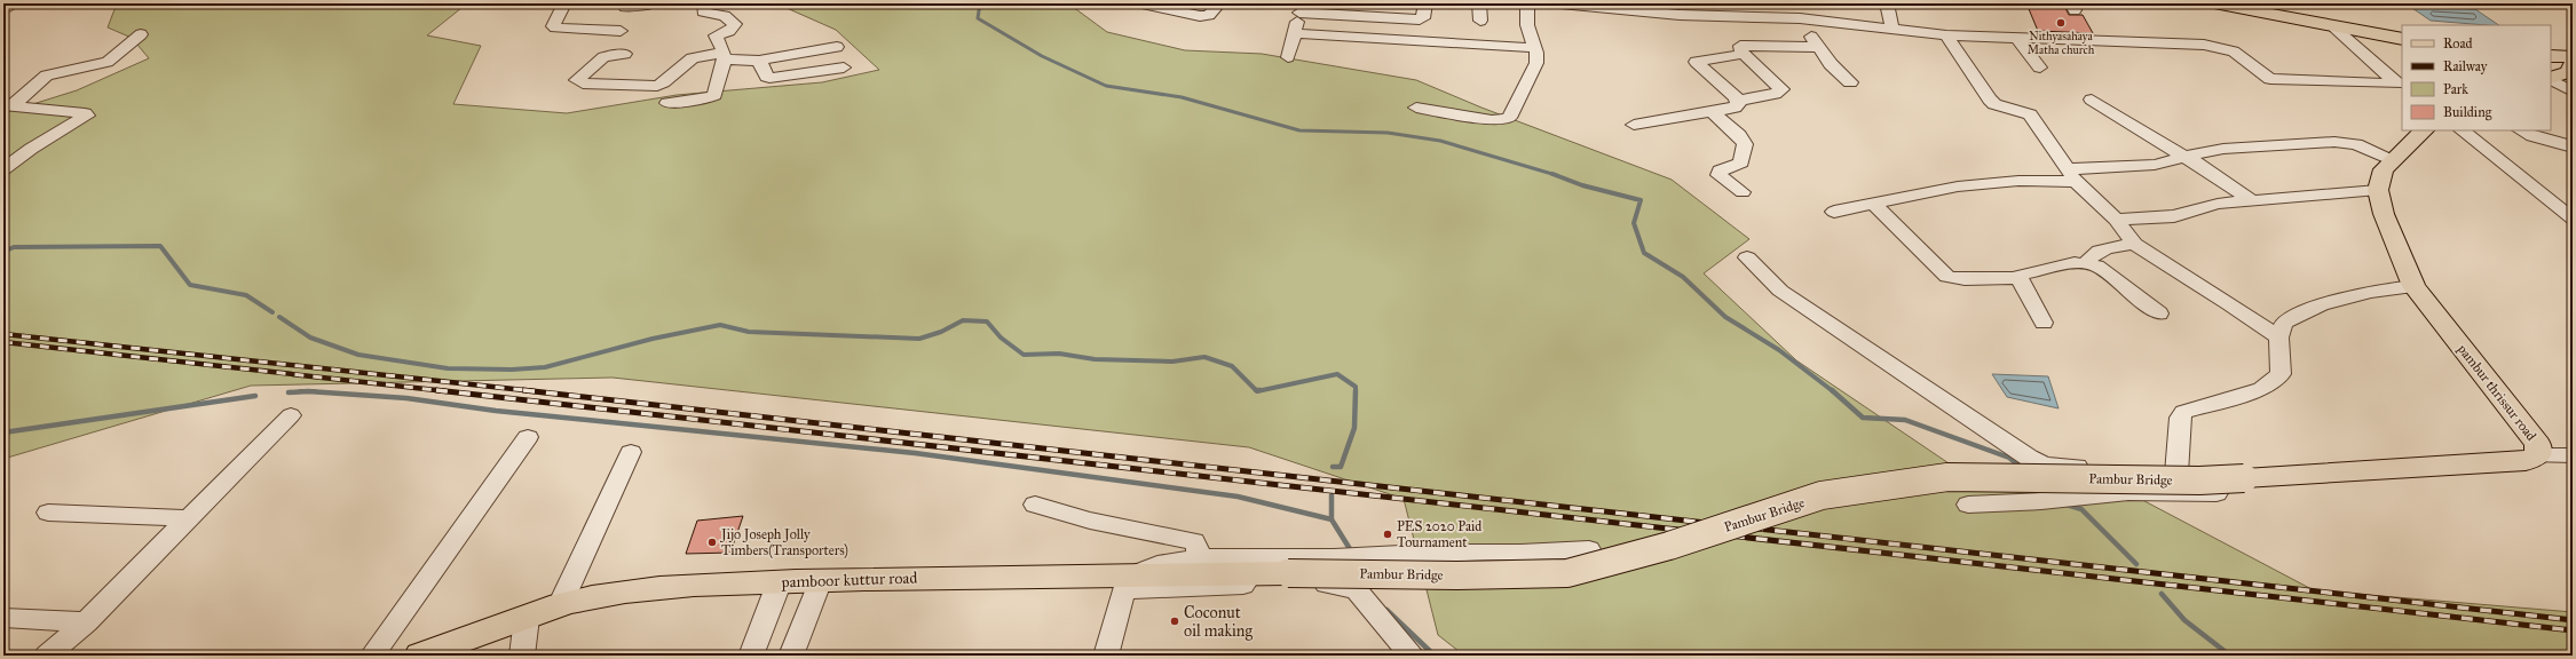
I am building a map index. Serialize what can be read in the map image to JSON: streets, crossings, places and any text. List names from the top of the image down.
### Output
{
  "streets": {
    "main road": ["pambur thrissur road", "Pambur Bridge", "pamboor kuttur road"]
  },
  "crossings": [
    ["pambur thrissur road", "Pambur Bridge"],
    ["Pambur Bridge", "pamboor kuttur road"]
  ],
  "places": [
    "Nithyasahaya Matha church",
    "PES 2020 Paid Tournament",
    "Jijo Joseph Jolly Timbers(Transporters)",
    "Coconut oil making"
  ],
  "legend": [
    "Road",
    "Railway",
    "Park",
    "Building"
  ]
}
